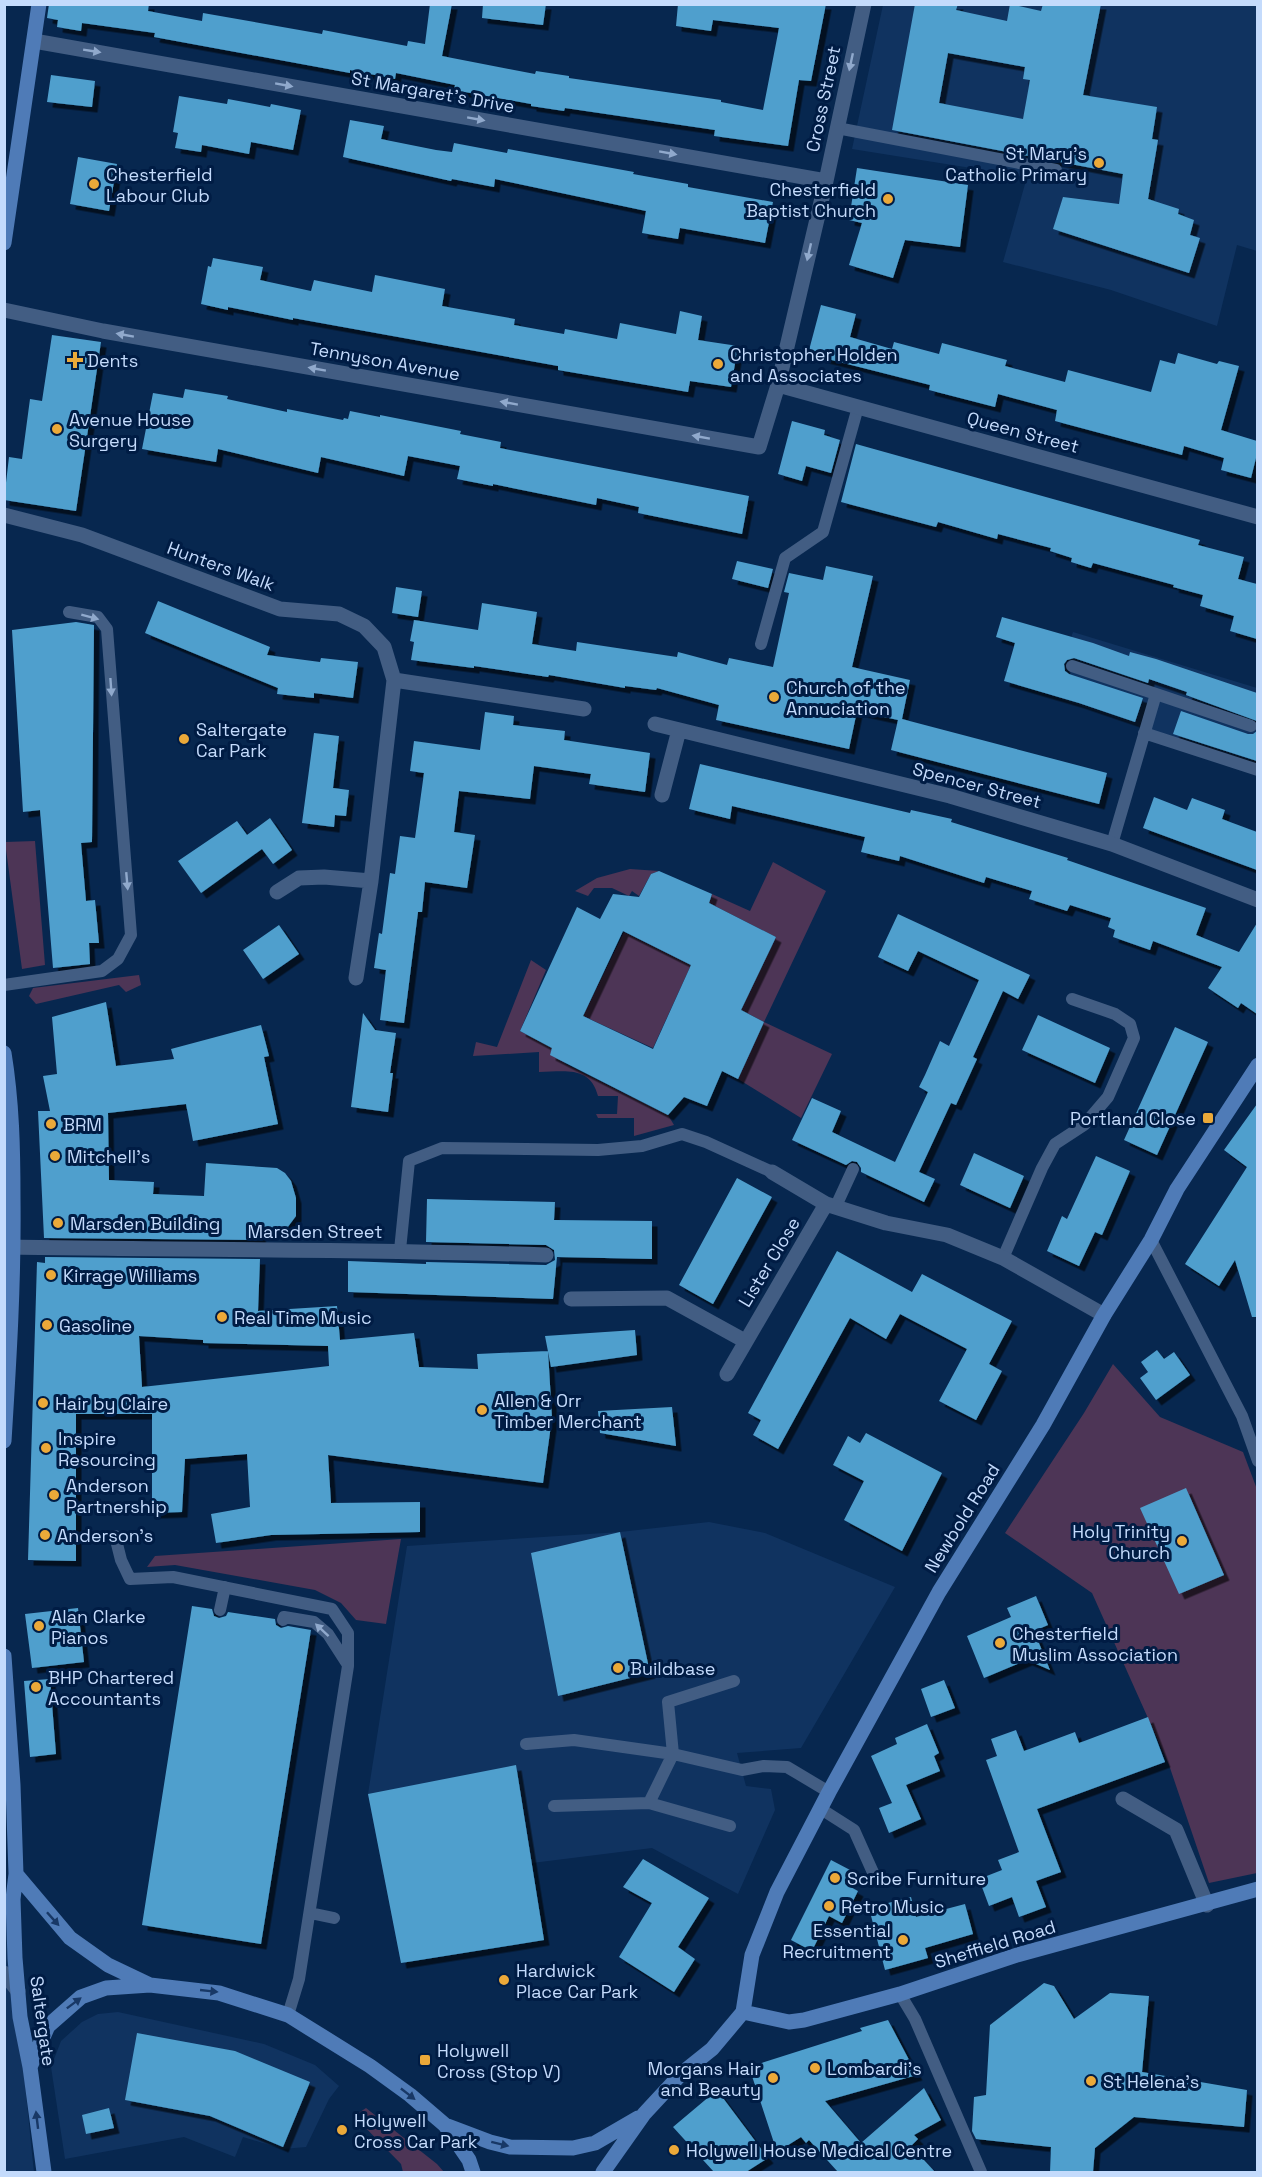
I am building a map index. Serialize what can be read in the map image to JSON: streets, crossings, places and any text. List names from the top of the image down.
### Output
{
  "streets": {
    "main road": ["Newbold Road", "Sheffield Road", "Saltergate"],
    "street": [
      "St Margaret's Drive",
      "Cross Street",
      "Tennyson Avenue",
      "Queen Street",
      "Hunters Walk",
      "Spencer Street",
      "Marsden Street",
      "Lister Close"
    ]
  },
  "crossings": [
    ["St Margaret's Drive", "Cross Street"],
    ["Cross Street", "Tennyson Avenue"],
    ["Cross Street", "Queen Street"],
    ["Newbold Road", "Sheffield Road"]
  ],
  "one_way": ["St Margaret's Drive", "Cross Street", "Tennyson Avenue"],
  "places": {
    "other": [
      "St Mary's Catholic Primary",
      "Chesterfield Labour Club",
      "Chesterfield Baptist Church",
      "Christopher Holden and Associates",
      "Avenue House Surgery",
      "Church of the Annuciation",
      "Saltergate Car Park",
      "BRM",
      "Mitchell's",
      "Marsden Building",
      "Kirrage Williams",
      "Real Time Music",
      "Gasoline",
      "Hair by Claire",
      "Allen & Orr Timber Merchant",
      "Inspire Resourcing",
      "Anderson Partnership",
      "Anderson's",
      "Holy Trinity Church",
      "Alan Clarke Pianos",
      "Chesterfield Muslim Association",
      "Buildbase",
      "BHP Chartered Accountants",
      "Scribe Furniture",
      "Retro Music",
      "Essential Recruitment",
      "Hardwick Place Car Park",
      "Lombardi's",
      "Morgans Hair and Beauty",
      "St Helena's",
      "Holywell Cross Car Park",
      "Holywell House Medical Centre"
    ],
    "health": ["Dents"],
    "transit": ["Portland Close", "Holywell Cross (Stop V)"]
  }
}
